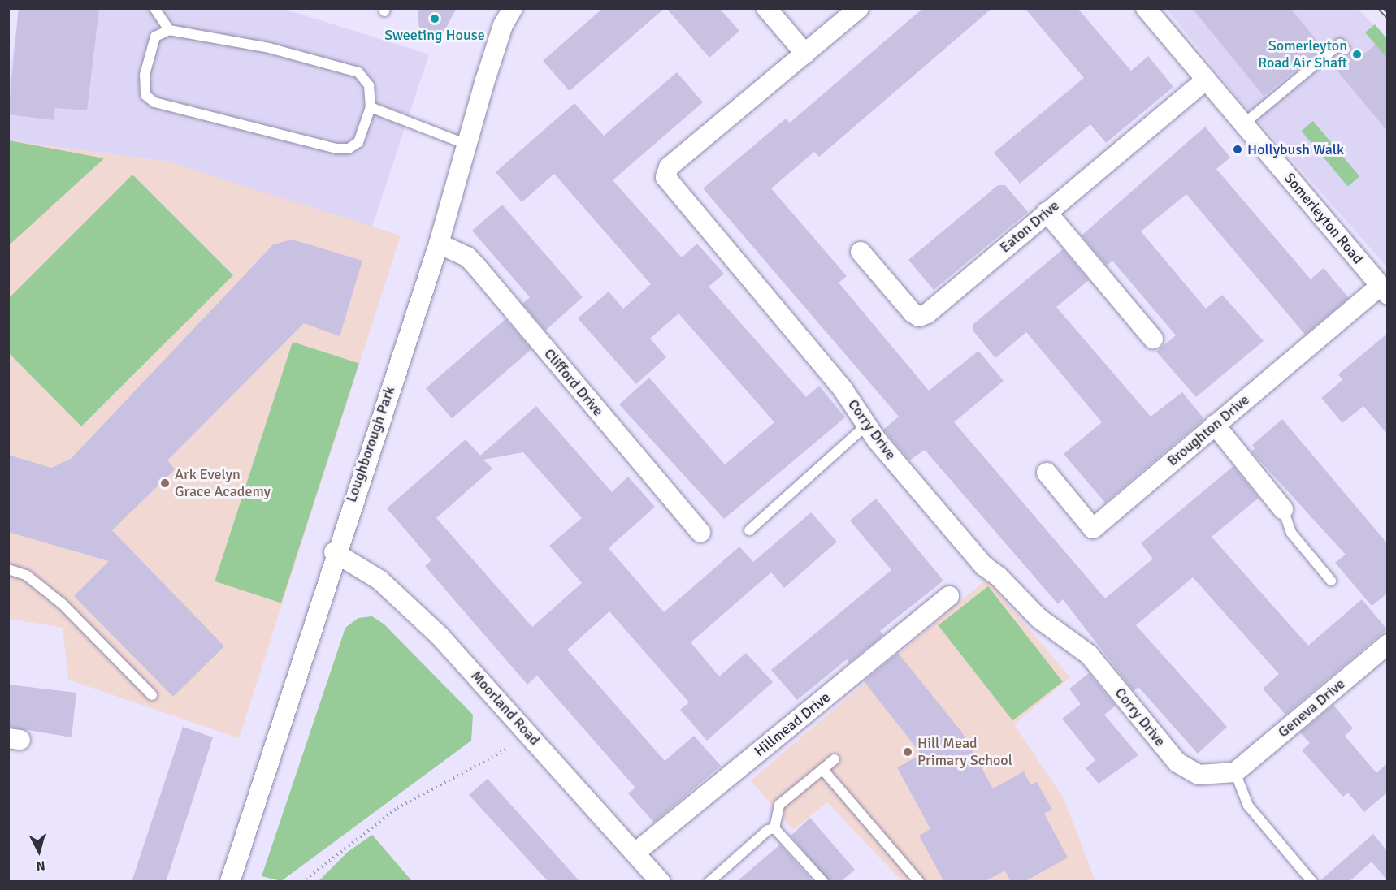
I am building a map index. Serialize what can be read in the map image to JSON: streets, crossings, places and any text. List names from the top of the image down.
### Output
{
  "streets": {
    "street": [
      "Somerleyton Road",
      "Eaton Drive",
      "Clifford Drive",
      "Corry Drive",
      "Broughton Drive",
      "Loughborough Park",
      "Moorland Road",
      "Geneva Drive",
      "Hillmead Drive"
    ]
  },
  "crossings": [
    ["Somerleyton Road", "Eaton Drive"],
    ["Somerleyton Road", "Broughton Drive"],
    ["Clifford Drive", "Loughborough Park"],
    ["Corry Drive", "Geneva Drive"],
    ["Loughborough Park", "Moorland Road"],
    ["Moorland Road", "Hillmead Drive"]
  ],
  "places": [
    "Sweeting House",
    "Somerleyton Road Air Shaft",
    "Hollybush Walk",
    "Ark Evelyn Grace Academy",
    "Hill Mead Primary School"
  ],
  "north": "bottom"
}
